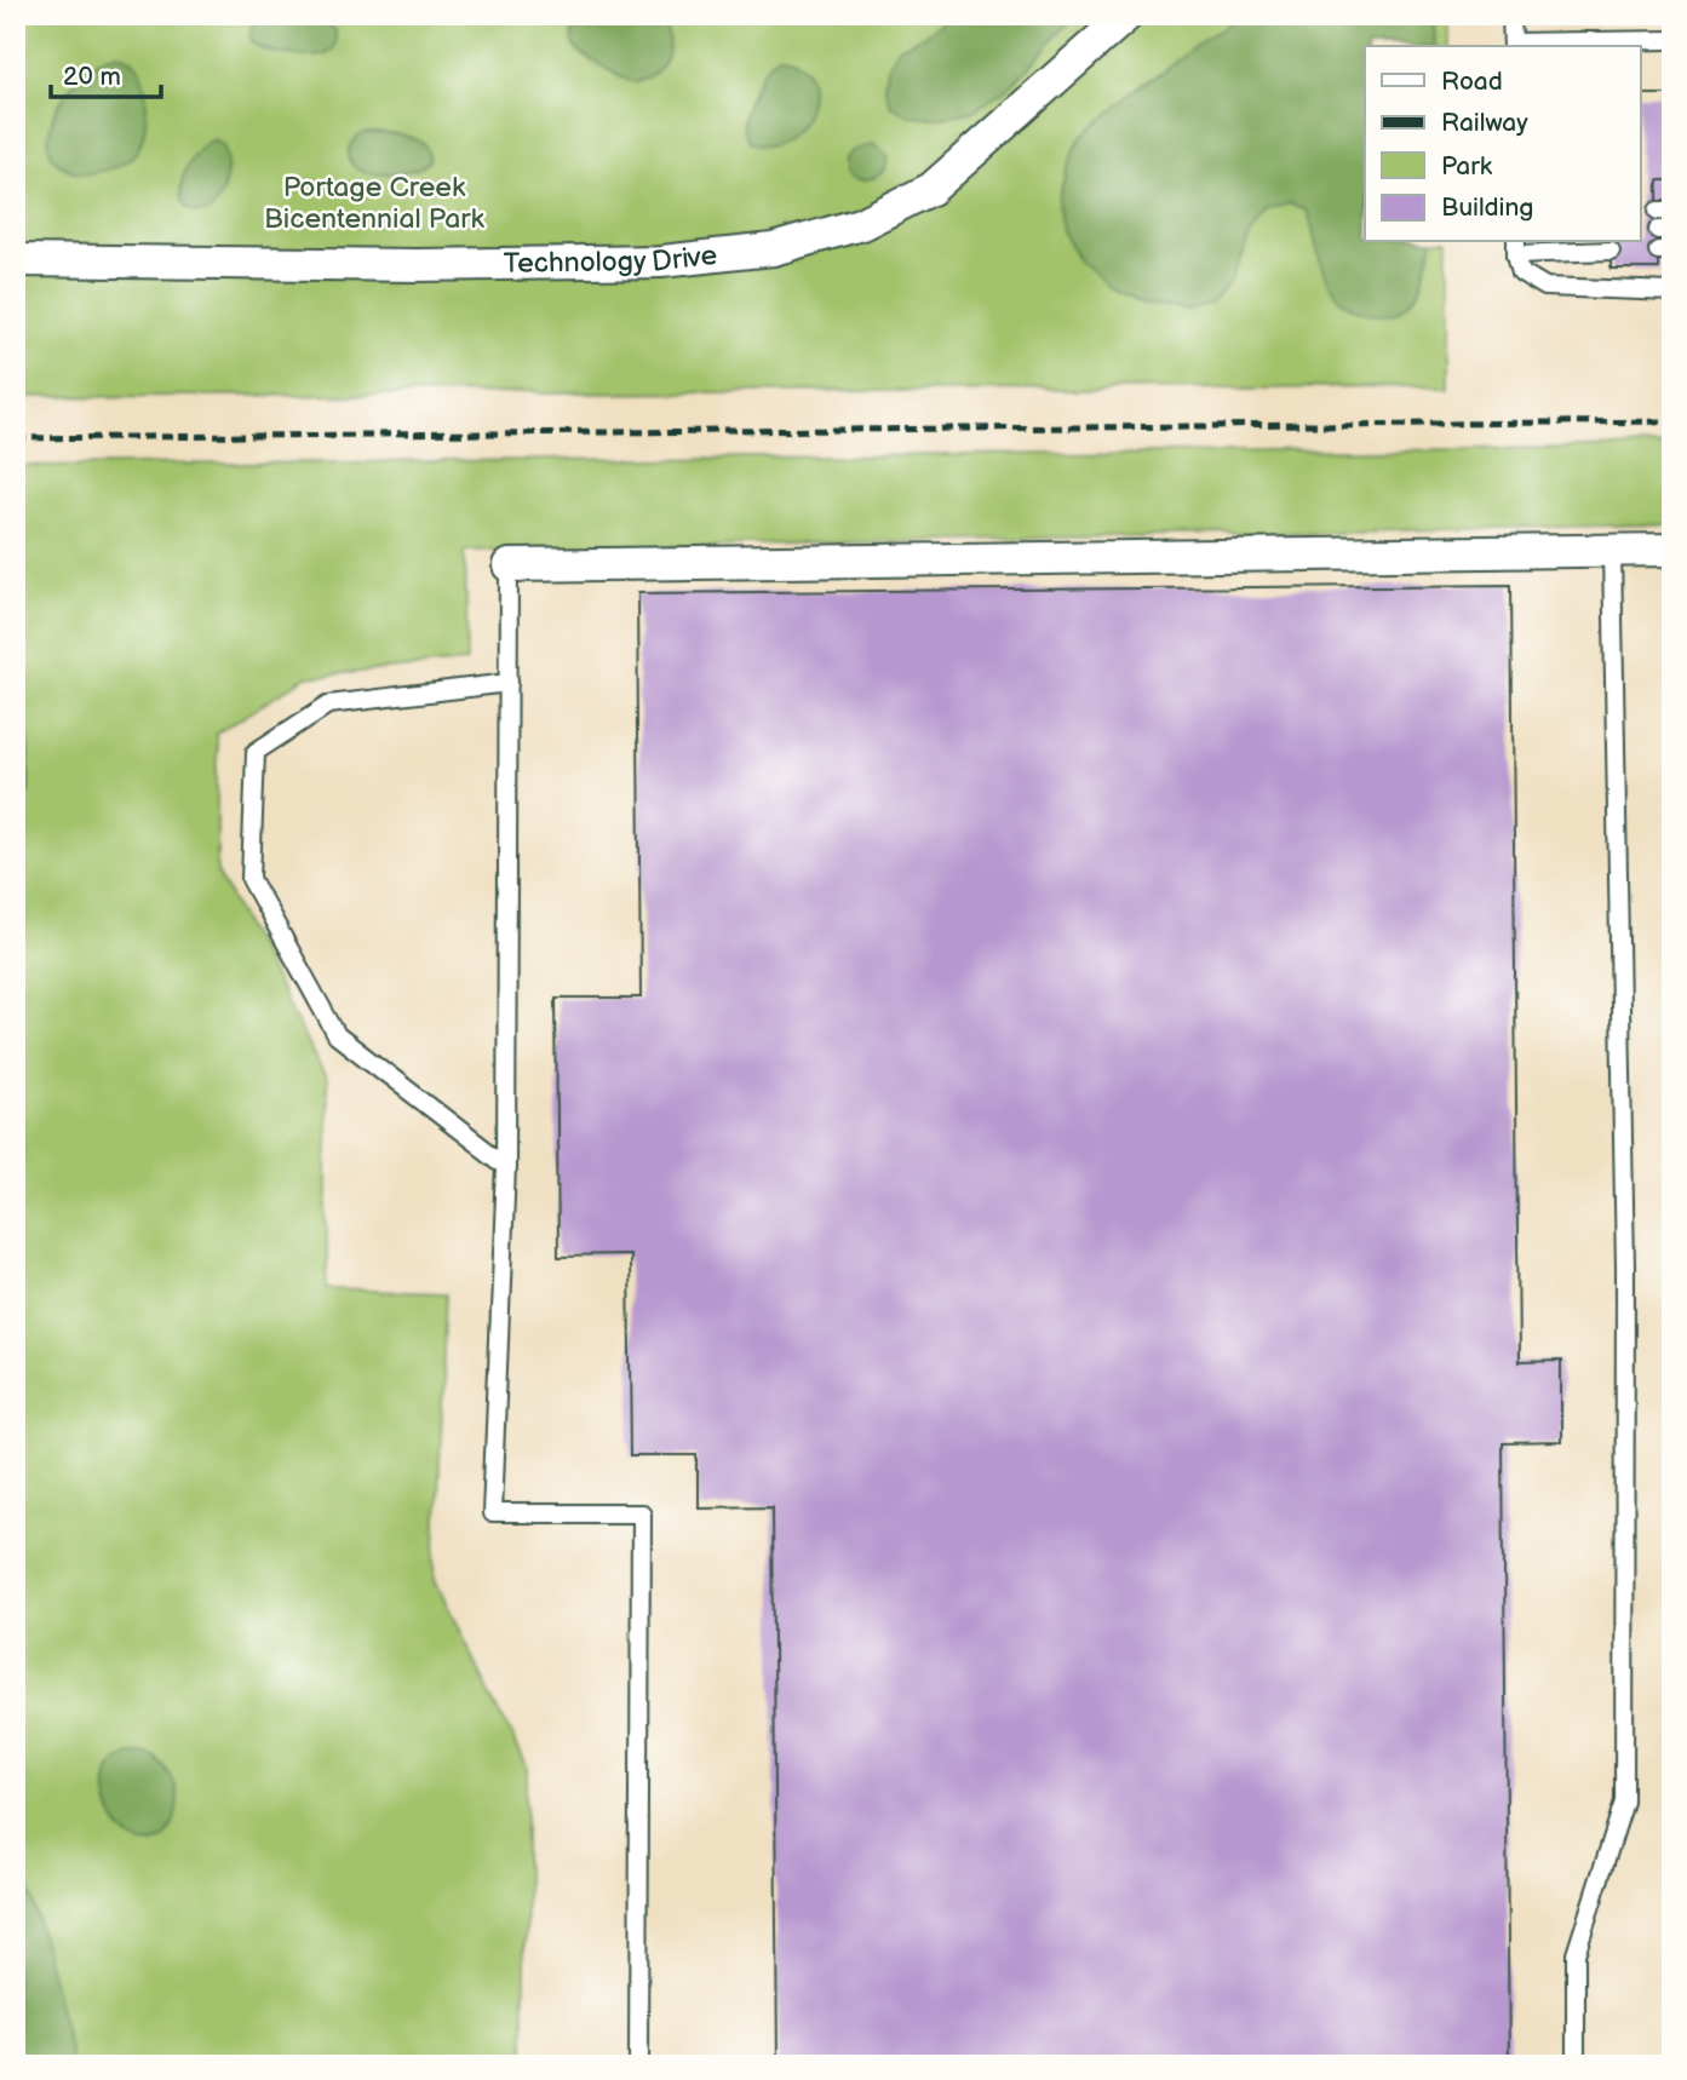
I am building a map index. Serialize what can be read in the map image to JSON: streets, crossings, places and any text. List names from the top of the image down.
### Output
{
  "streets": {
    "street": ["Technology Drive"]
  },
  "parks": ["Portage Creek Bicentennial Park"],
  "legend": [
    "Road",
    "Railway",
    "Park",
    "Building"
  ],
  "scale_bar": "20 m"
}
